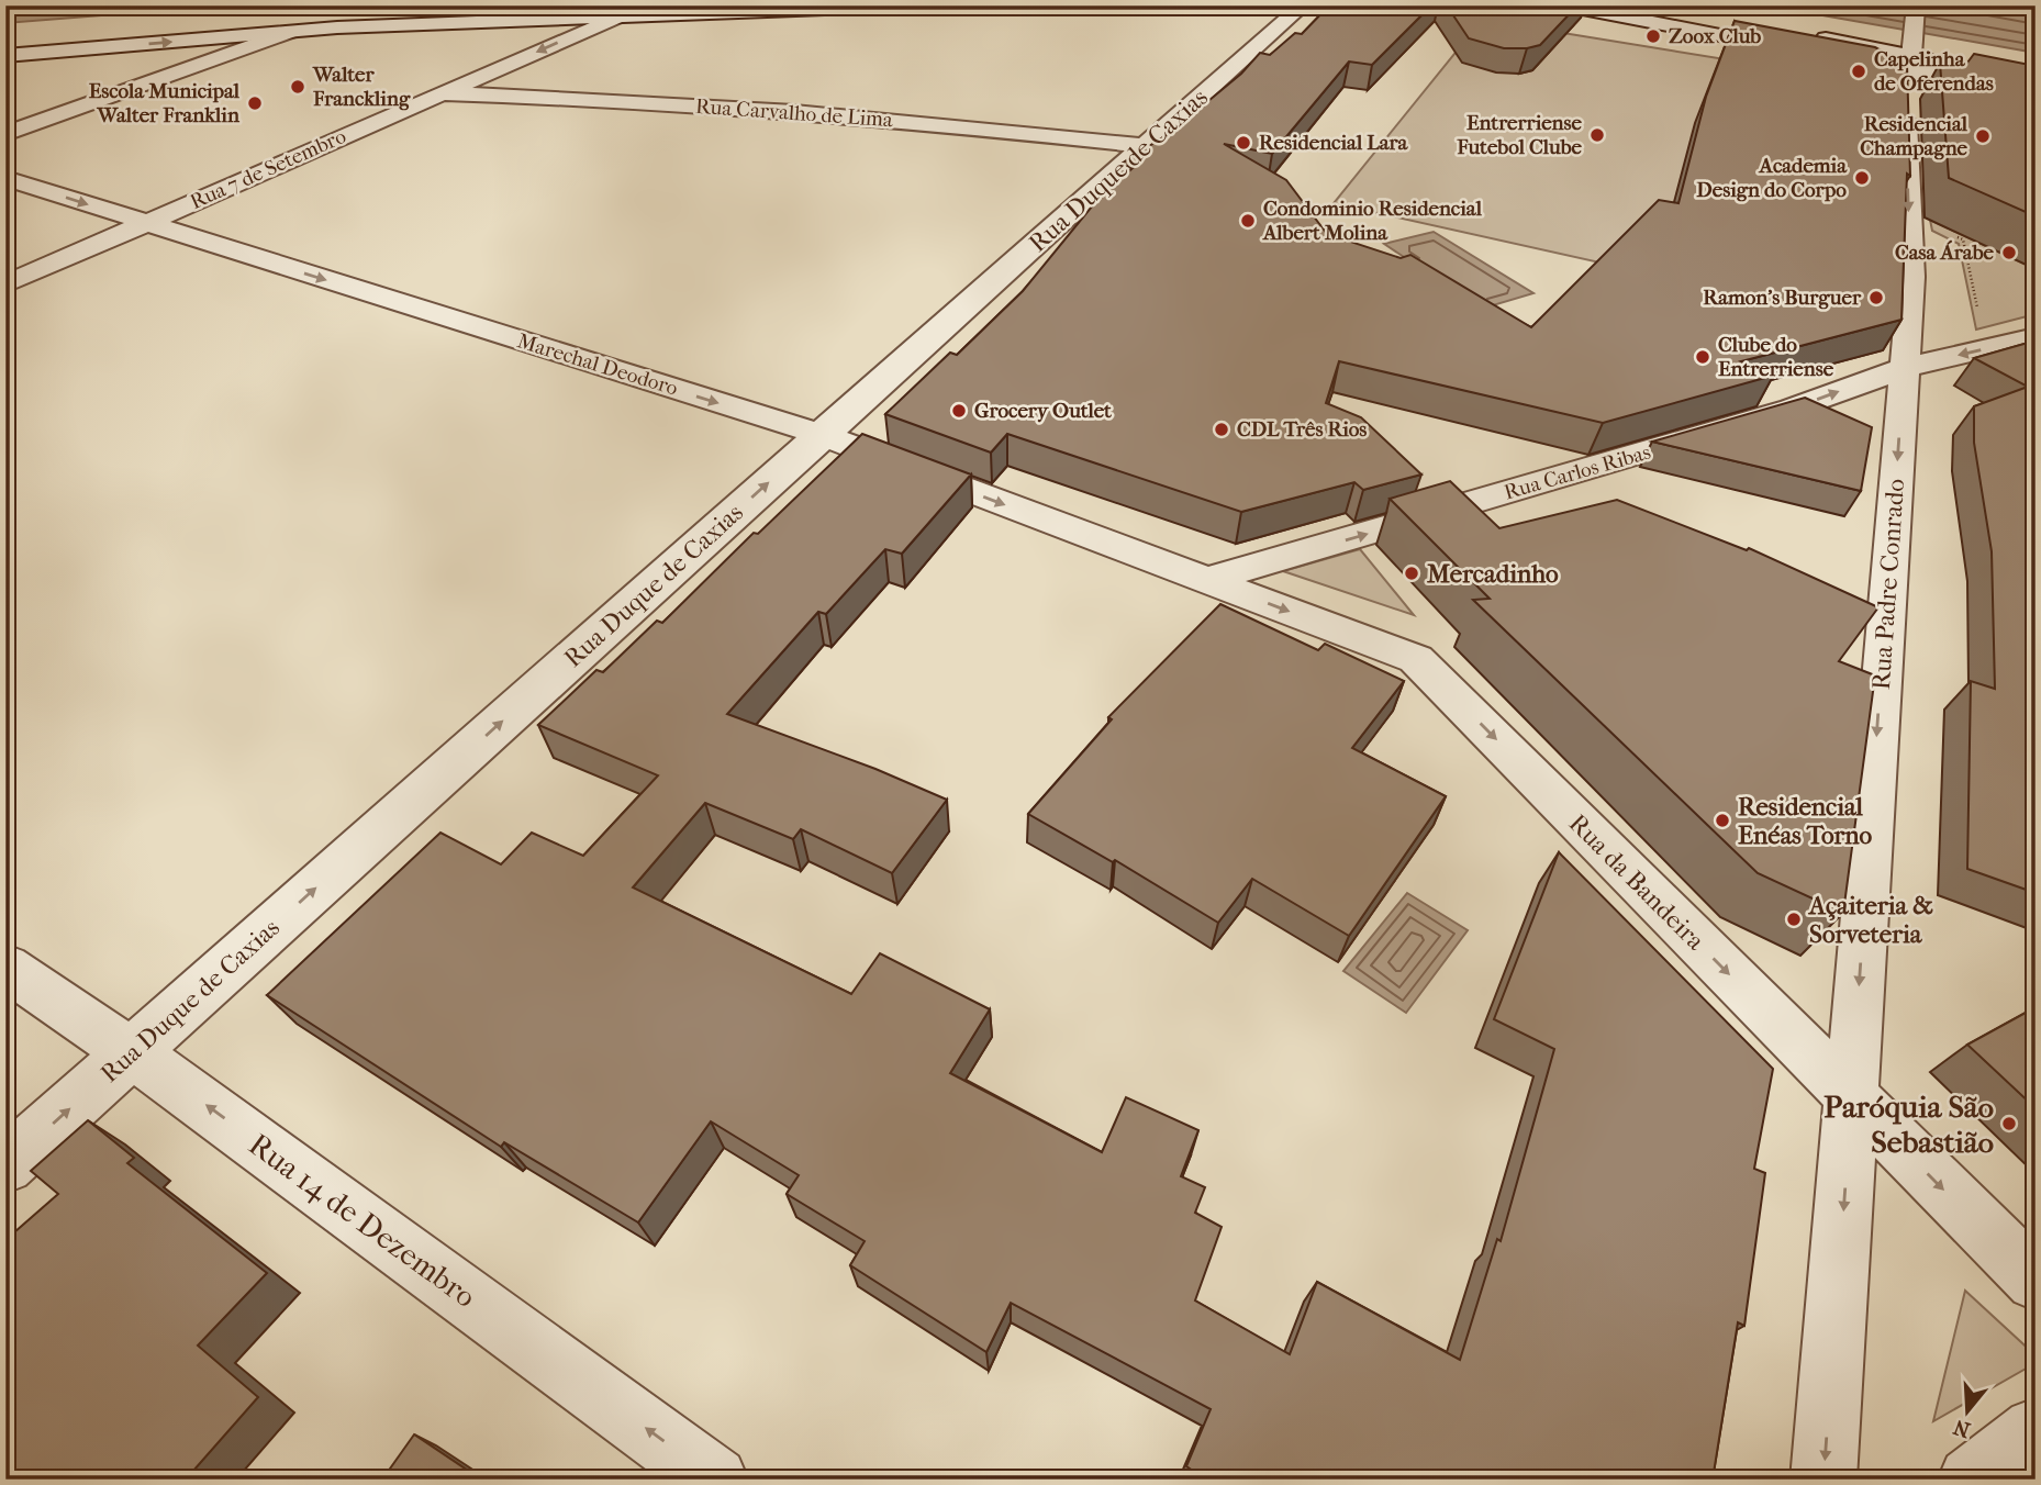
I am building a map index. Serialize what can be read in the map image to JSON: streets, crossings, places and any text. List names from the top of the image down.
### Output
{
  "streets": {
    "street": [
      "Rua Carvalho de Lima",
      "Rua 7 de Setembro",
      "Rua Duque de Caxias",
      "Marechal Deodoro",
      "Rua Carlos Ribas",
      "Rua Padre Conrado",
      "Rua da Bandeira",
      "Rua 14 de Dezembro"
    ]
  },
  "crossings": [
    ["Rua Carvalho de Lima", "Rua 7 de Setembro"],
    ["Rua Carvalho de Lima", "Rua Duque de Caxias"],
    ["Rua 7 de Setembro", "Marechal Deodoro"],
    ["Rua Duque de Caxias", "Marechal Deodoro"],
    ["Rua Duque de Caxias", "Rua 14 de Dezembro"],
    ["Marechal Deodoro", "Rua Carlos Ribas"],
    ["Marechal Deodoro", "Rua da Bandeira"],
    ["Rua Carlos Ribas", "Rua Padre Conrado"],
    ["Rua Carlos Ribas", "Rua da Bandeira"],
    ["Rua Padre Conrado", "Rua da Bandeira"]
  ],
  "one_way": [
    "Rua Duque de Caxias",
    "Rua Padre Conrado",
    "Rua da Bandeira",
    "Rua 14 de Dezembro"
  ],
  "places": [
    "Zoox Club",
    "Capelinha de Oferendas",
    "Walter Franckling",
    "Escola Municipal Walter Franklin",
    "Entrerriense Futebol Clube",
    "Residencial Champagne",
    "Residencial Lara",
    "Academia Design do Corpo",
    "Condominio Residencial Albert Molina",
    "Casa Árabe",
    "Ramon's Burguer",
    "Clube do Entrerriense",
    "Grocery Outlet",
    "CDL Três Rios",
    "Mercadinho",
    "Residencial Enéas Torno",
    "Açaiteria & Sorveteria",
    "Paróquia São Sebastião"
  ],
  "north": "bottom"
}
